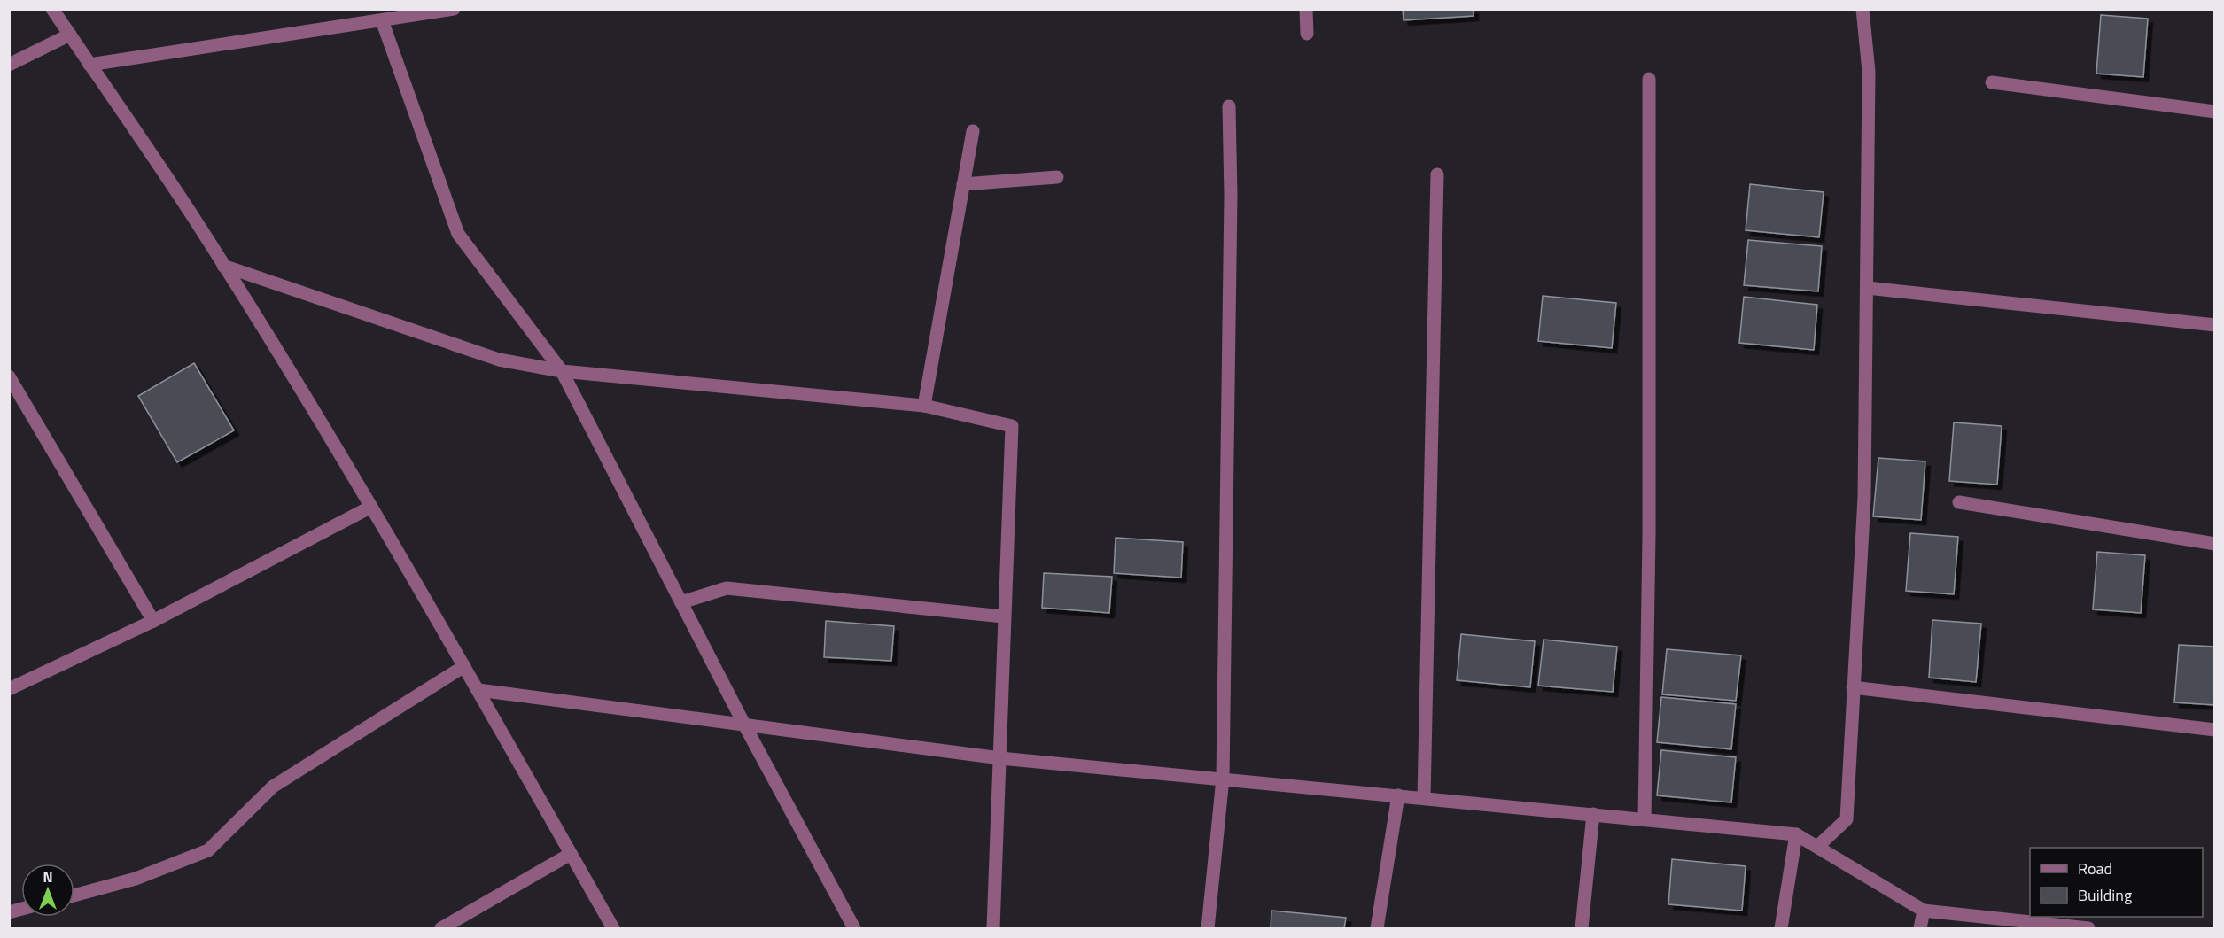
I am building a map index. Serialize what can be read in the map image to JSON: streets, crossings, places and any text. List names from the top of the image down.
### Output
{
  "legend": ["Road", "Building"],
  "north": "top"
}
